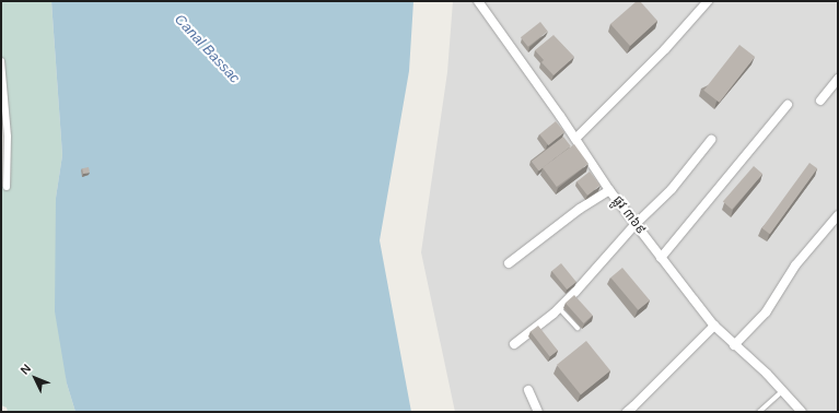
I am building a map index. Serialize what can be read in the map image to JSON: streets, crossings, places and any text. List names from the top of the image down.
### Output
{
  "streets": {
    "street": ["ផ្លូវ ៣៦៩"]
  },
  "water": ["Canal Bassac"],
  "north": "top left"
}
